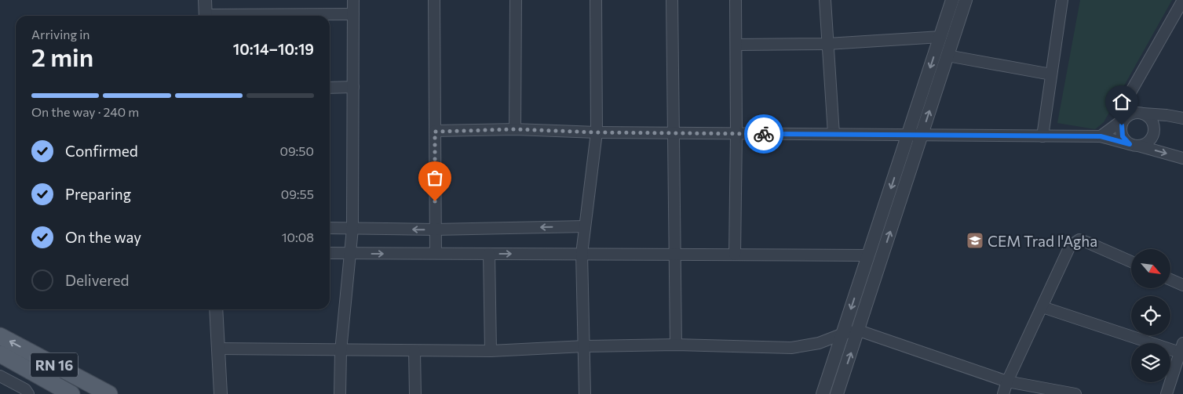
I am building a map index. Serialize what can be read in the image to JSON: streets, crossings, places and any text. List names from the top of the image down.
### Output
{
  "streets": {
    "main road": ["RN 16"]
  },
  "places": {
    "school or university": ["CEM Trad l'Agha"]
  },
  "north": "bottom right",
  "page": {
    "heading": ["2 min", "Arriving in", "10:14–10:19"],
    "bar": "On the way · 240 m",
    "list": [
      ["Confirmed", "09:50"],
      ["Preparing", "09:55"],
      ["On the way", "10:08"],
      "Delivered"
    ]
  }
}
